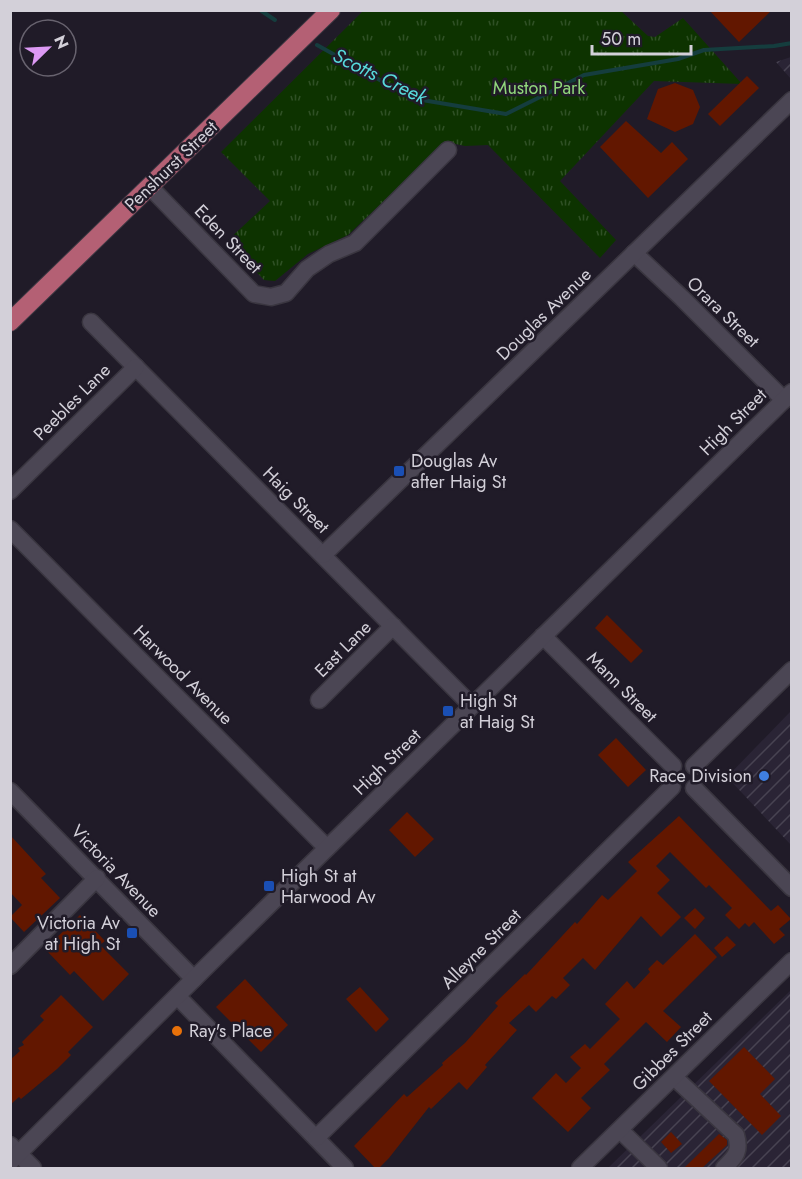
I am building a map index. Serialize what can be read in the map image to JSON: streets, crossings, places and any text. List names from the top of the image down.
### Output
{
  "streets": {
    "main road": ["Penshurst Street"],
    "street": [
      "Eden Street",
      "Orara Street",
      "Douglas Avenue",
      "Peebles Lane",
      "High Street",
      "Haig Street",
      "East Lane",
      "Harwood Avenue",
      "Mann Street",
      "Victoria Avenue",
      "Alleyne Street",
      "Gibbes Street"
    ]
  },
  "crossings": [
    ["Penshurst Street", "Eden Street"],
    ["Orara Street", "Douglas Avenue"],
    ["Orara Street", "High Street"],
    ["Douglas Avenue", "Haig Street"],
    ["Peebles Lane", "Haig Street"],
    ["High Street", "Haig Street"],
    ["High Street", "Harwood Avenue"],
    ["High Street", "Mann Street"],
    ["High Street", "Victoria Avenue"],
    ["Haig Street", "East Lane"],
    ["Mann Street", "Alleyne Street"]
  ],
  "water": ["Scotts Creek"],
  "parks": ["Muston Park"],
  "places": {
    "transit": [
      "Douglas Av after Haig St",
      "High St at Haig St",
      "High St at Harwood Av",
      "Victoria Av at High St"
    ],
    "other": ["Race Division", "Ray's Place"]
  },
  "scale_bar": "50 m",
  "north": "top right"
}
